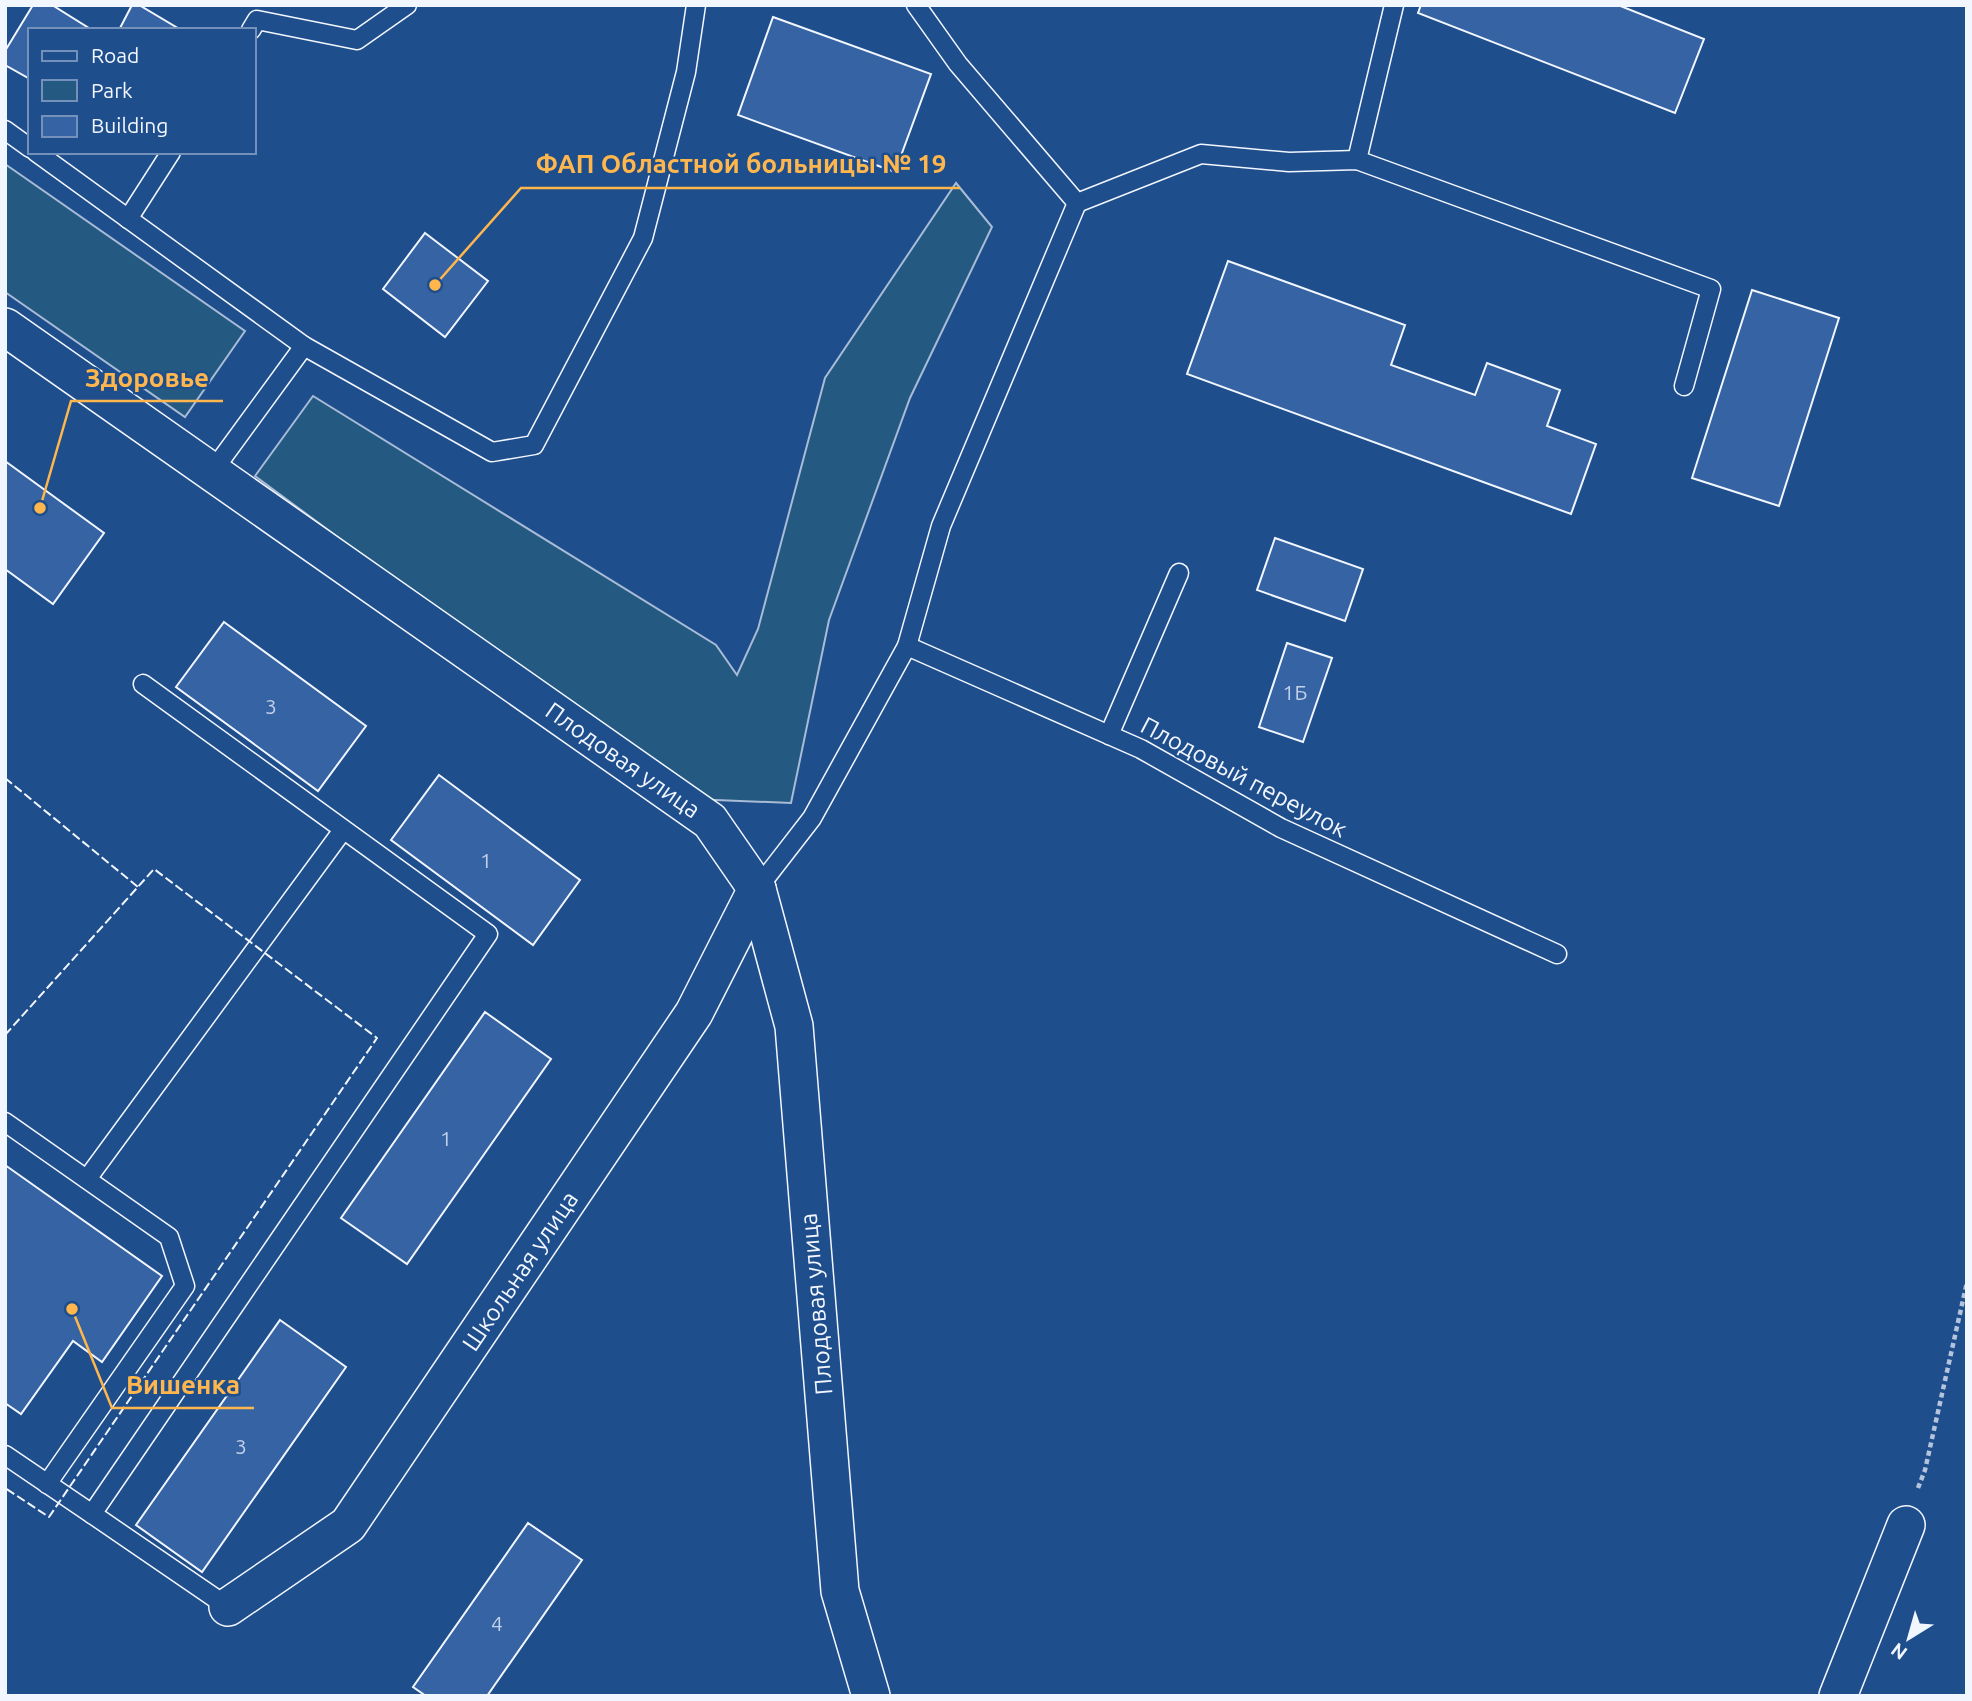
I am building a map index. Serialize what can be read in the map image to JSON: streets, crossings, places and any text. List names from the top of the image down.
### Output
{
  "streets": {
    "street": ["Плодовая улица", "Школьная улица"],
    "lane": ["Плодовый переулок"]
  },
  "crossings": [
    ["Плодовая улица", "Школьная улица"]
  ],
  "places": ["ФАП Областной больницы № 19", "Здоровье", "Вишенка"],
  "house_numbers": [
    "1Б",
    "3",
    "1",
    "1",
    "3",
    "4"
  ],
  "legend": ["Road", "Park", "Building"],
  "north": "bottom left"
}
